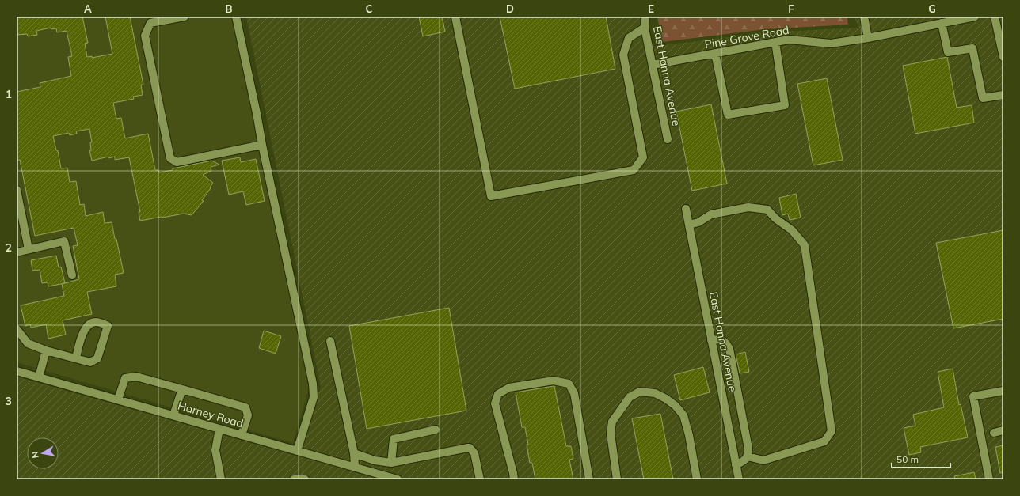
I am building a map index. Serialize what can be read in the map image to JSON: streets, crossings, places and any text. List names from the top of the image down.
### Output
{
  "streets": {
    "street": ["Pine Grove Road", "East Hanna Avenue", "Harney Road"]
  },
  "crossings": [
    ["Pine Grove Road", "East Hanna Avenue"]
  ],
  "scale_bar": "50 m",
  "north": "left",
  "grid": {
    "columns": [
      "A",
      "B",
      "C",
      "D",
      "E",
      "F",
      "G"
    ],
    "rows": ["1", "2", "3"]
  }
}
